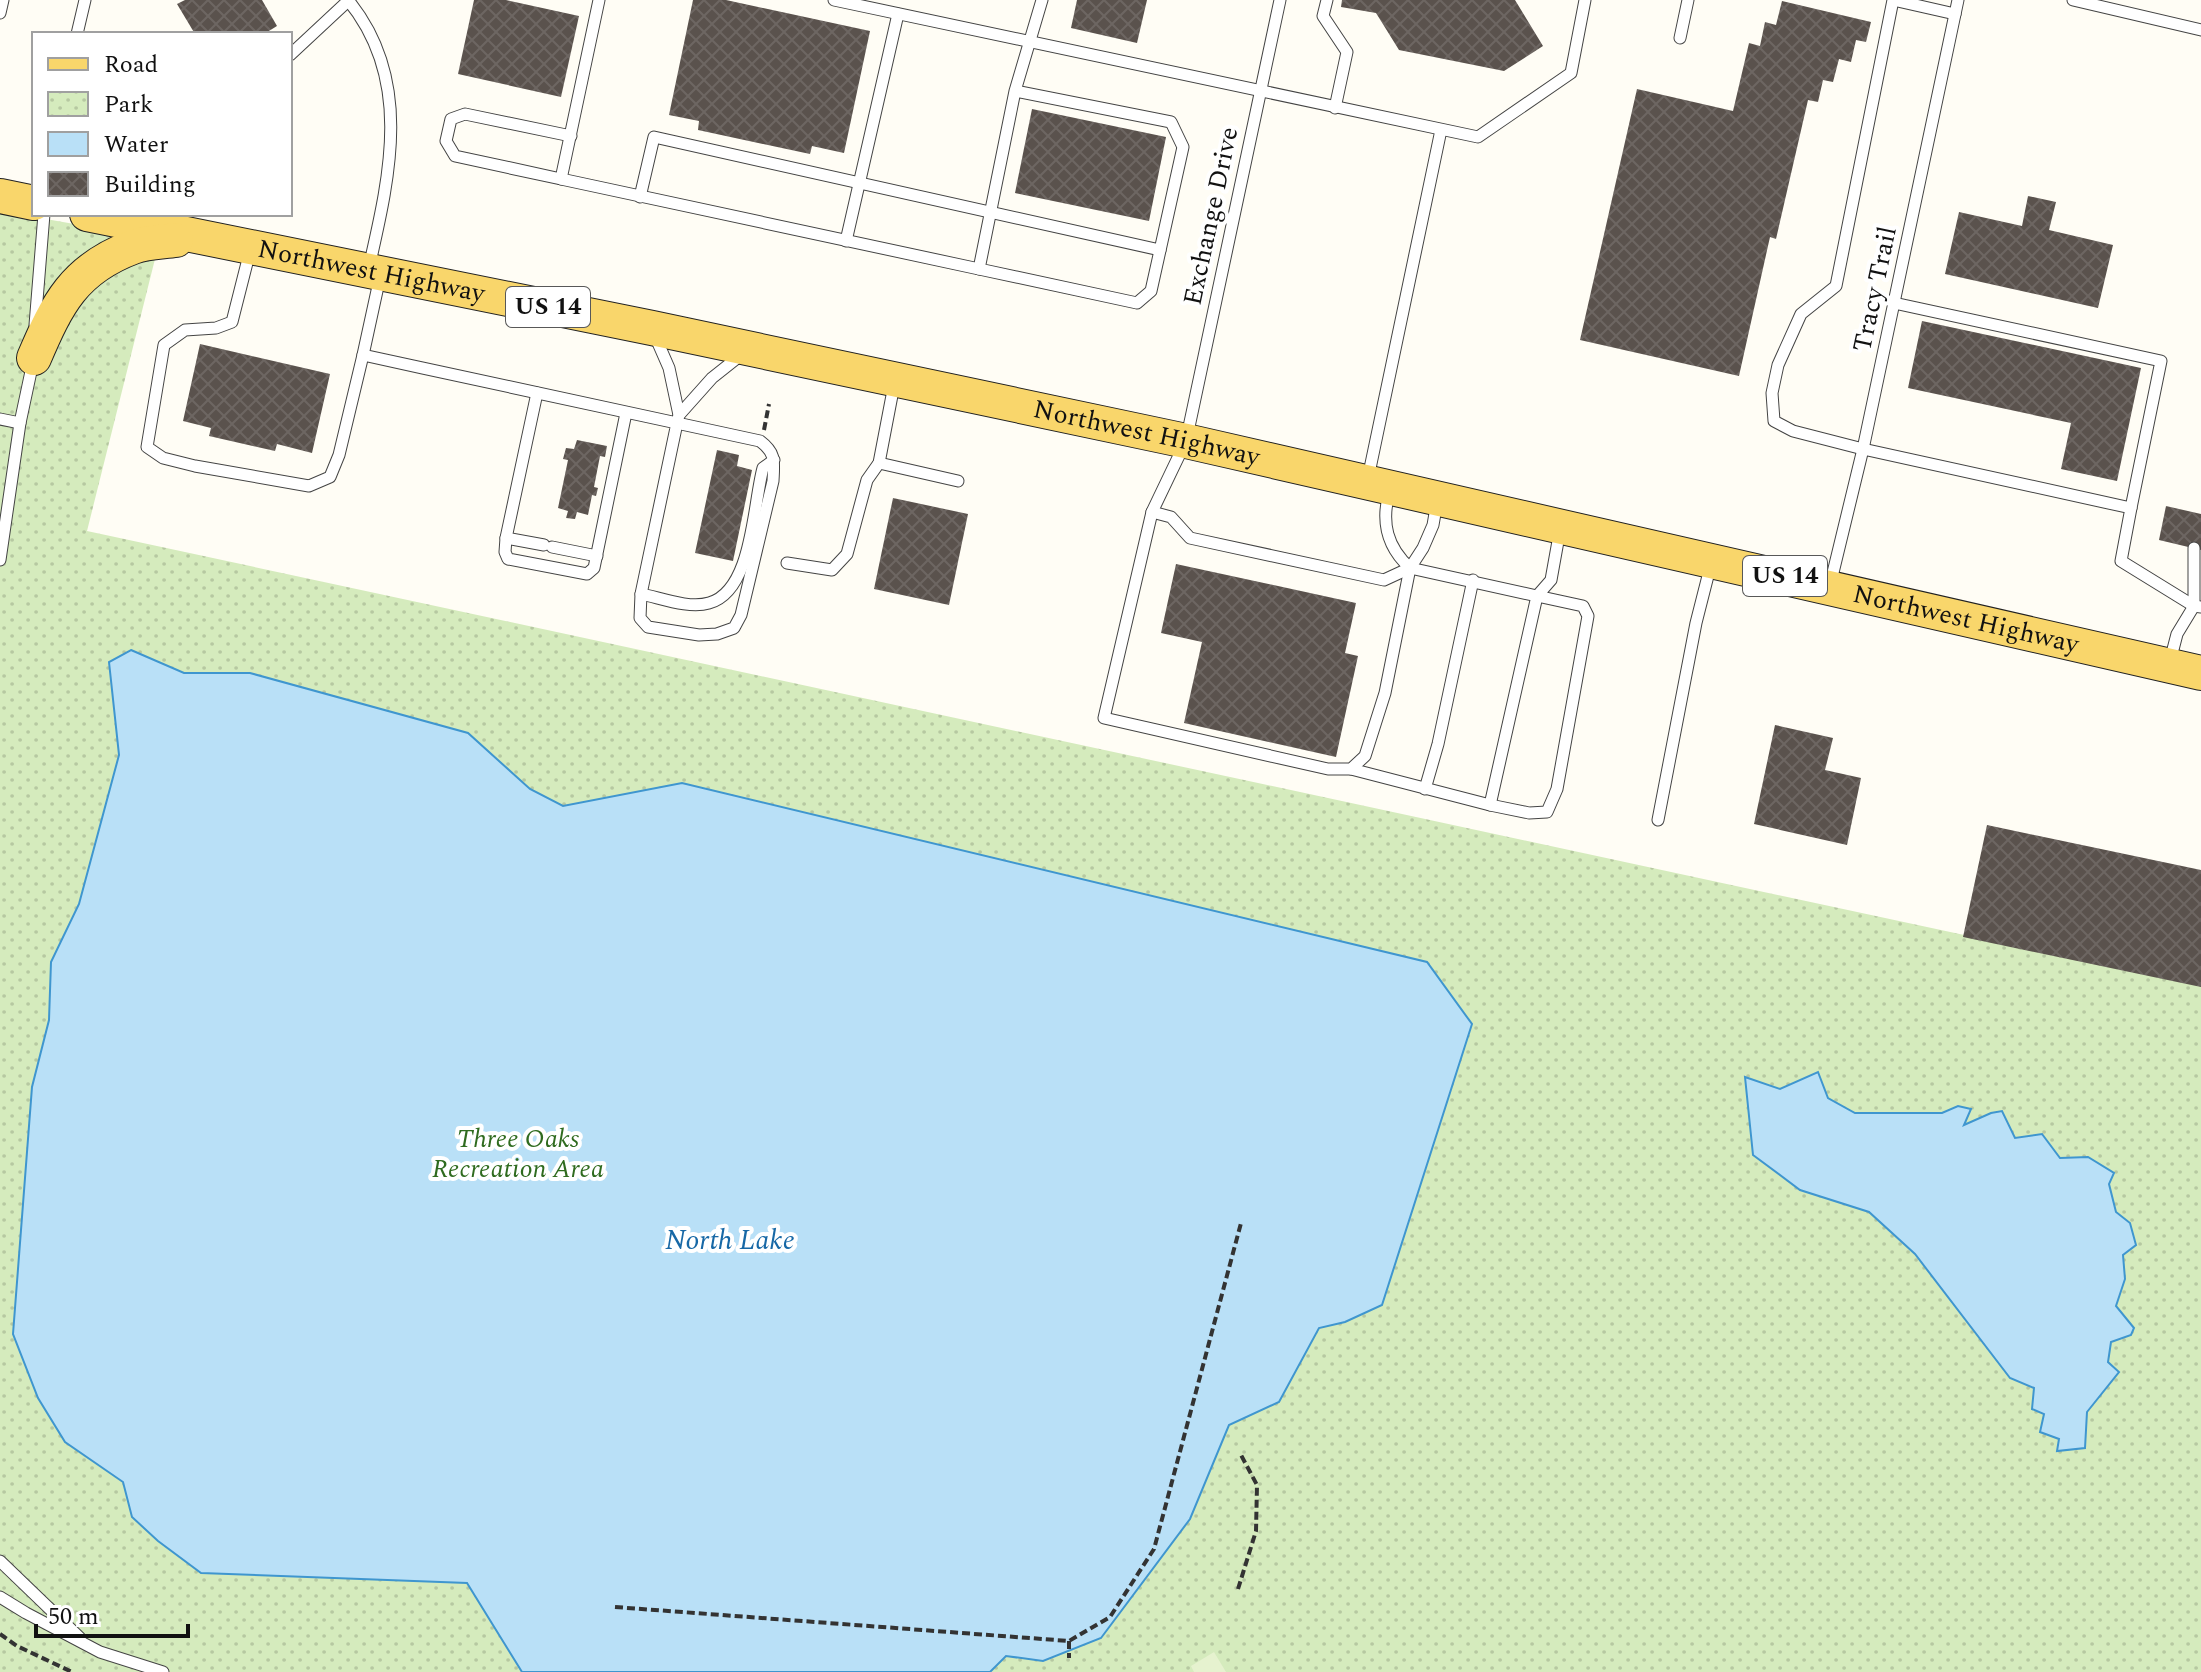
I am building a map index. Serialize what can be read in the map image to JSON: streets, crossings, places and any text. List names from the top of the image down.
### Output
{
  "streets": {
    "main road": ["Northwest Highway", "US 14"],
    "lane": ["Exchange Drive", "Tracy Trail"]
  },
  "crossings": [
    ["Exchange Drive", "Northwest Highway"],
    ["Northwest Highway", "Tracy Trail"]
  ],
  "water": ["North Lake"],
  "parks": ["Three Oaks Recreation Area"],
  "legend": [
    "Road",
    "Park",
    "Water",
    "Building"
  ],
  "scale_bar": "50 m"
}
